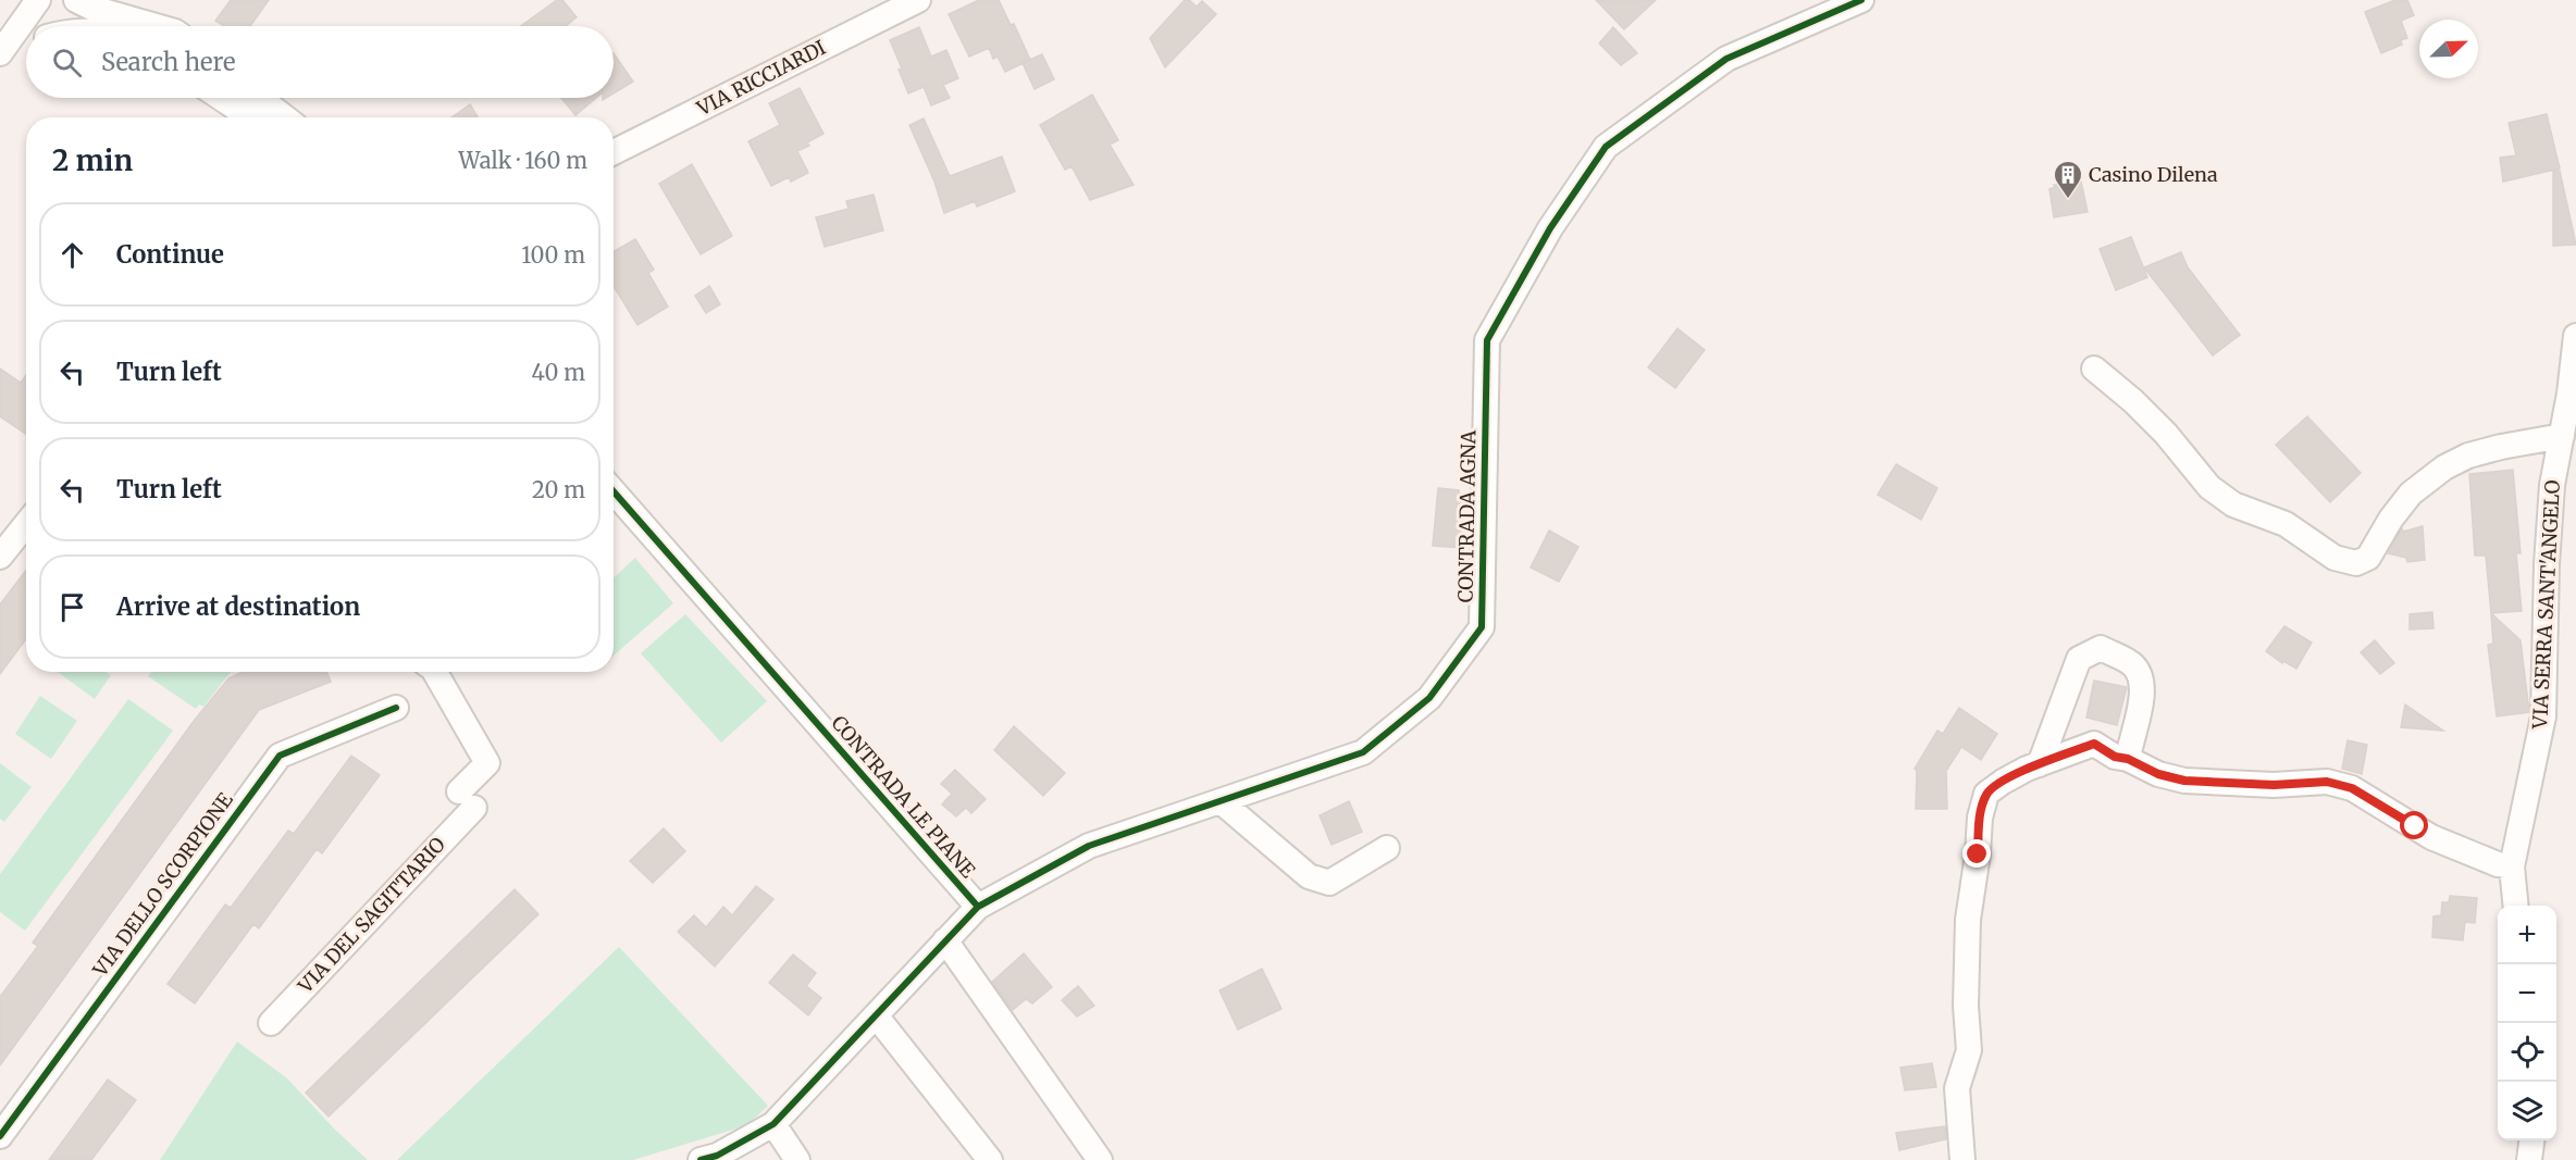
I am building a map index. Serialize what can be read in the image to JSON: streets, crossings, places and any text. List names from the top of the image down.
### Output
{
  "streets": {
    "street": [
      "VIA RICCIARDI",
      "CONTRADA AGNA",
      "VIA SERRA SANT'ANGELO",
      "CONTRADA LE PIANE",
      "VIA DELLO SCORPIONE",
      "VIA DEL SAGITTARIO"
    ]
  },
  "crossings": [
    ["CONTRADA AGNA", "CONTRADA LE PIANE"]
  ],
  "places": {
    "building": ["Casino Dilena"]
  },
  "north": "top right",
  "page": {
    "search": "Search here",
    "heading": ["2 min", "Walk · 160 m"],
    "list": [
      ["Continue", "100 m"],
      ["Turn left", "40 m"],
      ["Turn left", "20 m"],
      "Arrive at destination"
    ],
    "map_buttons": ["+", "−"]
  }
}
